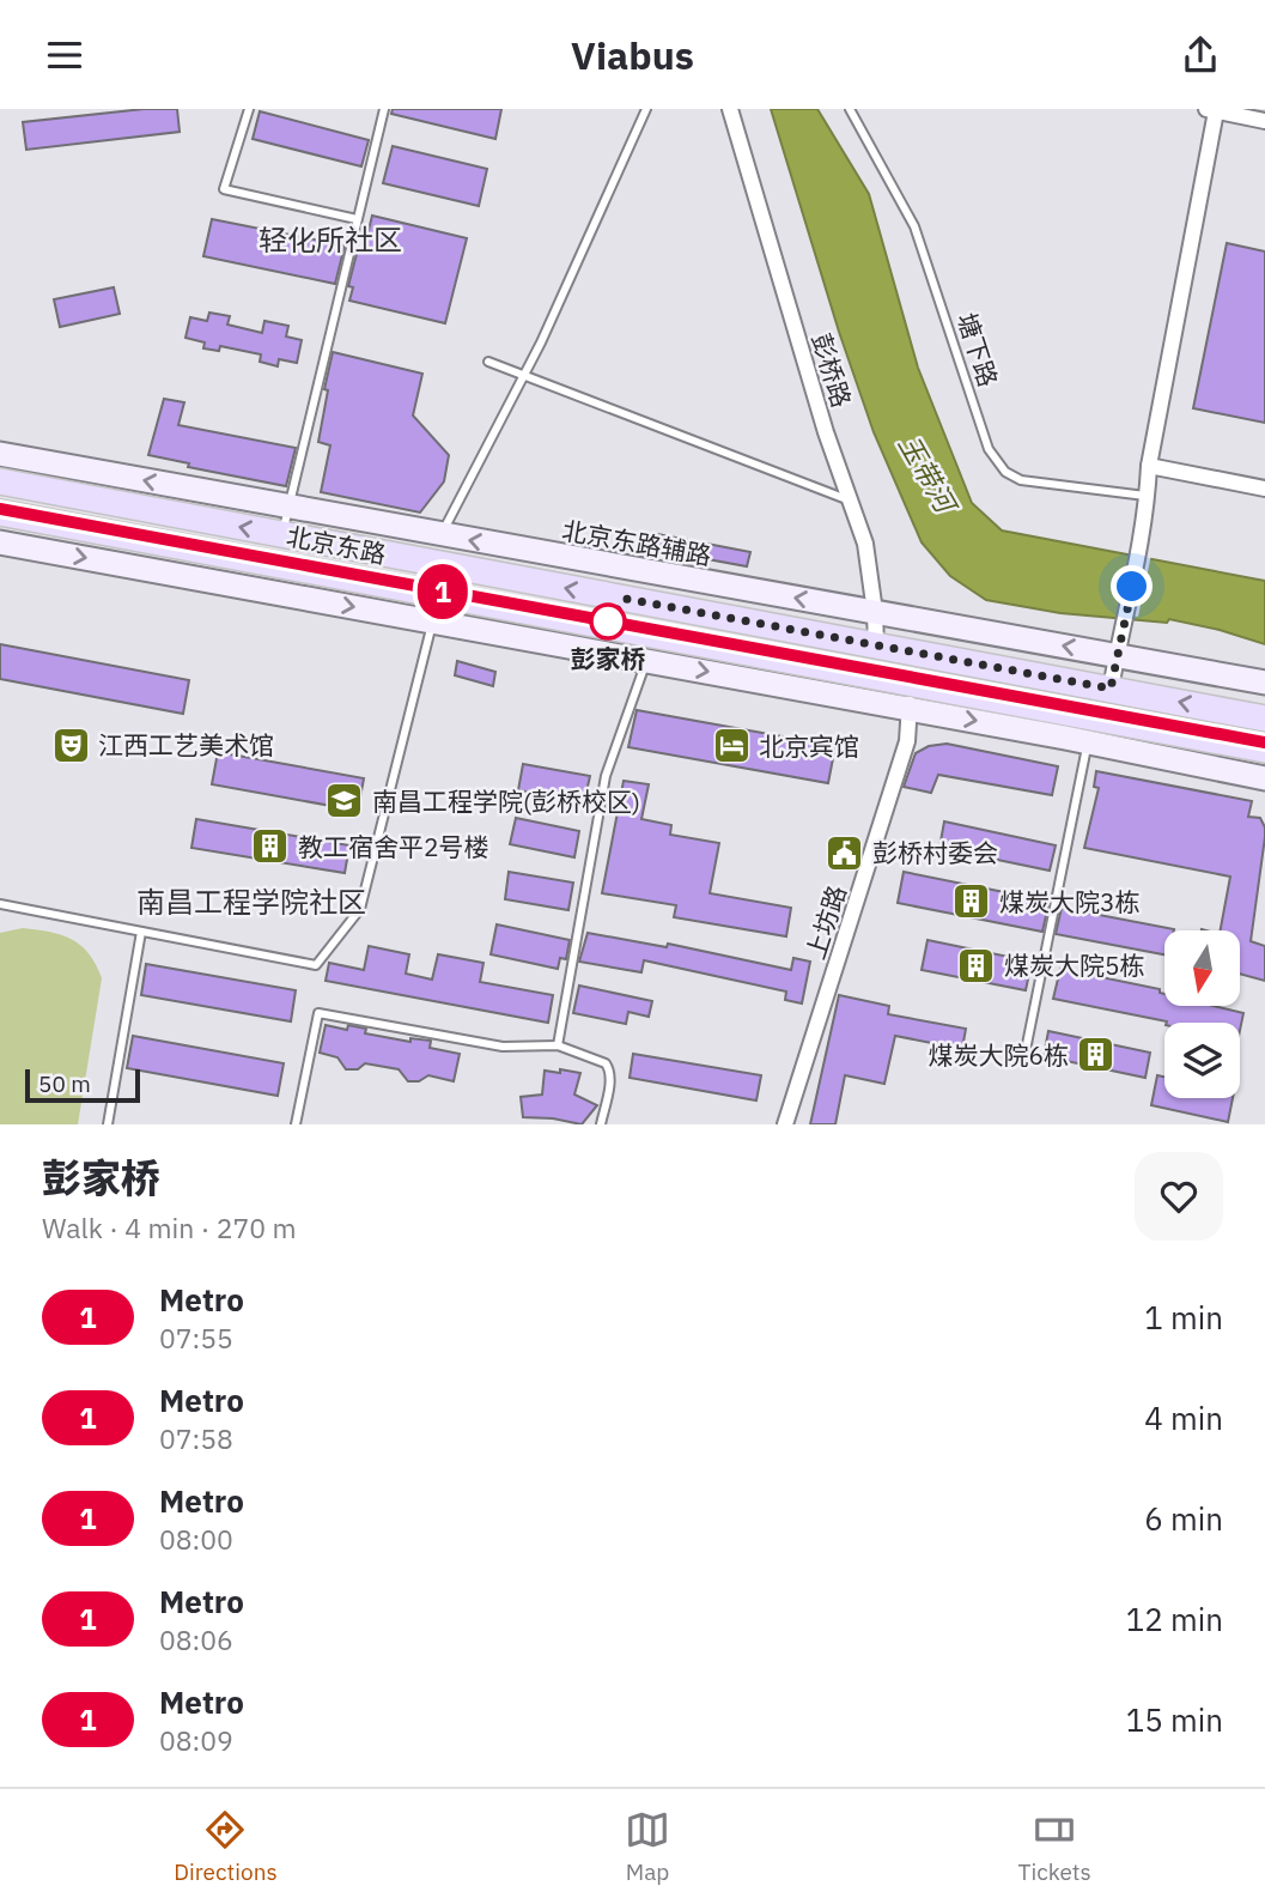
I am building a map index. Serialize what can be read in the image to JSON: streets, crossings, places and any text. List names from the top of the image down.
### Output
{
  "streets": {
    "main road": ["北京东路辅路", "北京东路"],
    "street": ["彭桥路", "上坊路"],
    "lane": ["塘下路"]
  },
  "crossings": [
    ["彭桥路", "北京东路辅路"],
    ["彭桥路", "北京东路"],
    ["北京东路", "上坊路"]
  ],
  "districts": ["轻化所社区", "南昌工程学院社区"],
  "water": ["玉带河"],
  "places": {
    "other": ["彭家桥"],
    "theatre": ["江西工艺美术馆"],
    "hotel": ["北京宾馆"],
    "school or university": ["南昌工程学院(彭桥校区)"],
    "building": [
      "教工宿舍平2号楼",
      "煤炭大院3栋",
      "煤炭大院5栋",
      "煤炭大院6栋"
    ],
    "public building": ["彭桥村委会"]
  },
  "lines": ["metro line 1"],
  "scale_bar": "50 m",
  "north": "bottom",
  "page": {
    "header": "Viabus",
    "on_map": "1",
    "scale": "50 m",
    "heading": ["彭家桥", "Walk · 4 min · 270 m"],
    "list": [
      {
        "mark": "1",
        "name": "Metro",
        "note": "07:55",
        "value": "1 min"
      },
      {
        "mark": "1",
        "name": "Metro",
        "note": "07:58",
        "value": "4 min"
      },
      {
        "mark": "1",
        "name": "Metro",
        "note": "08:00",
        "value": "6 min"
      },
      {
        "mark": "1",
        "name": "Metro",
        "note": "08:06",
        "value": "12 min"
      },
      {
        "mark": "1",
        "name": "Metro",
        "note": "08:09",
        "value": "15 min"
      }
    ],
    "tabs": ["Directions", "Map", "Tickets"]
  }
}
